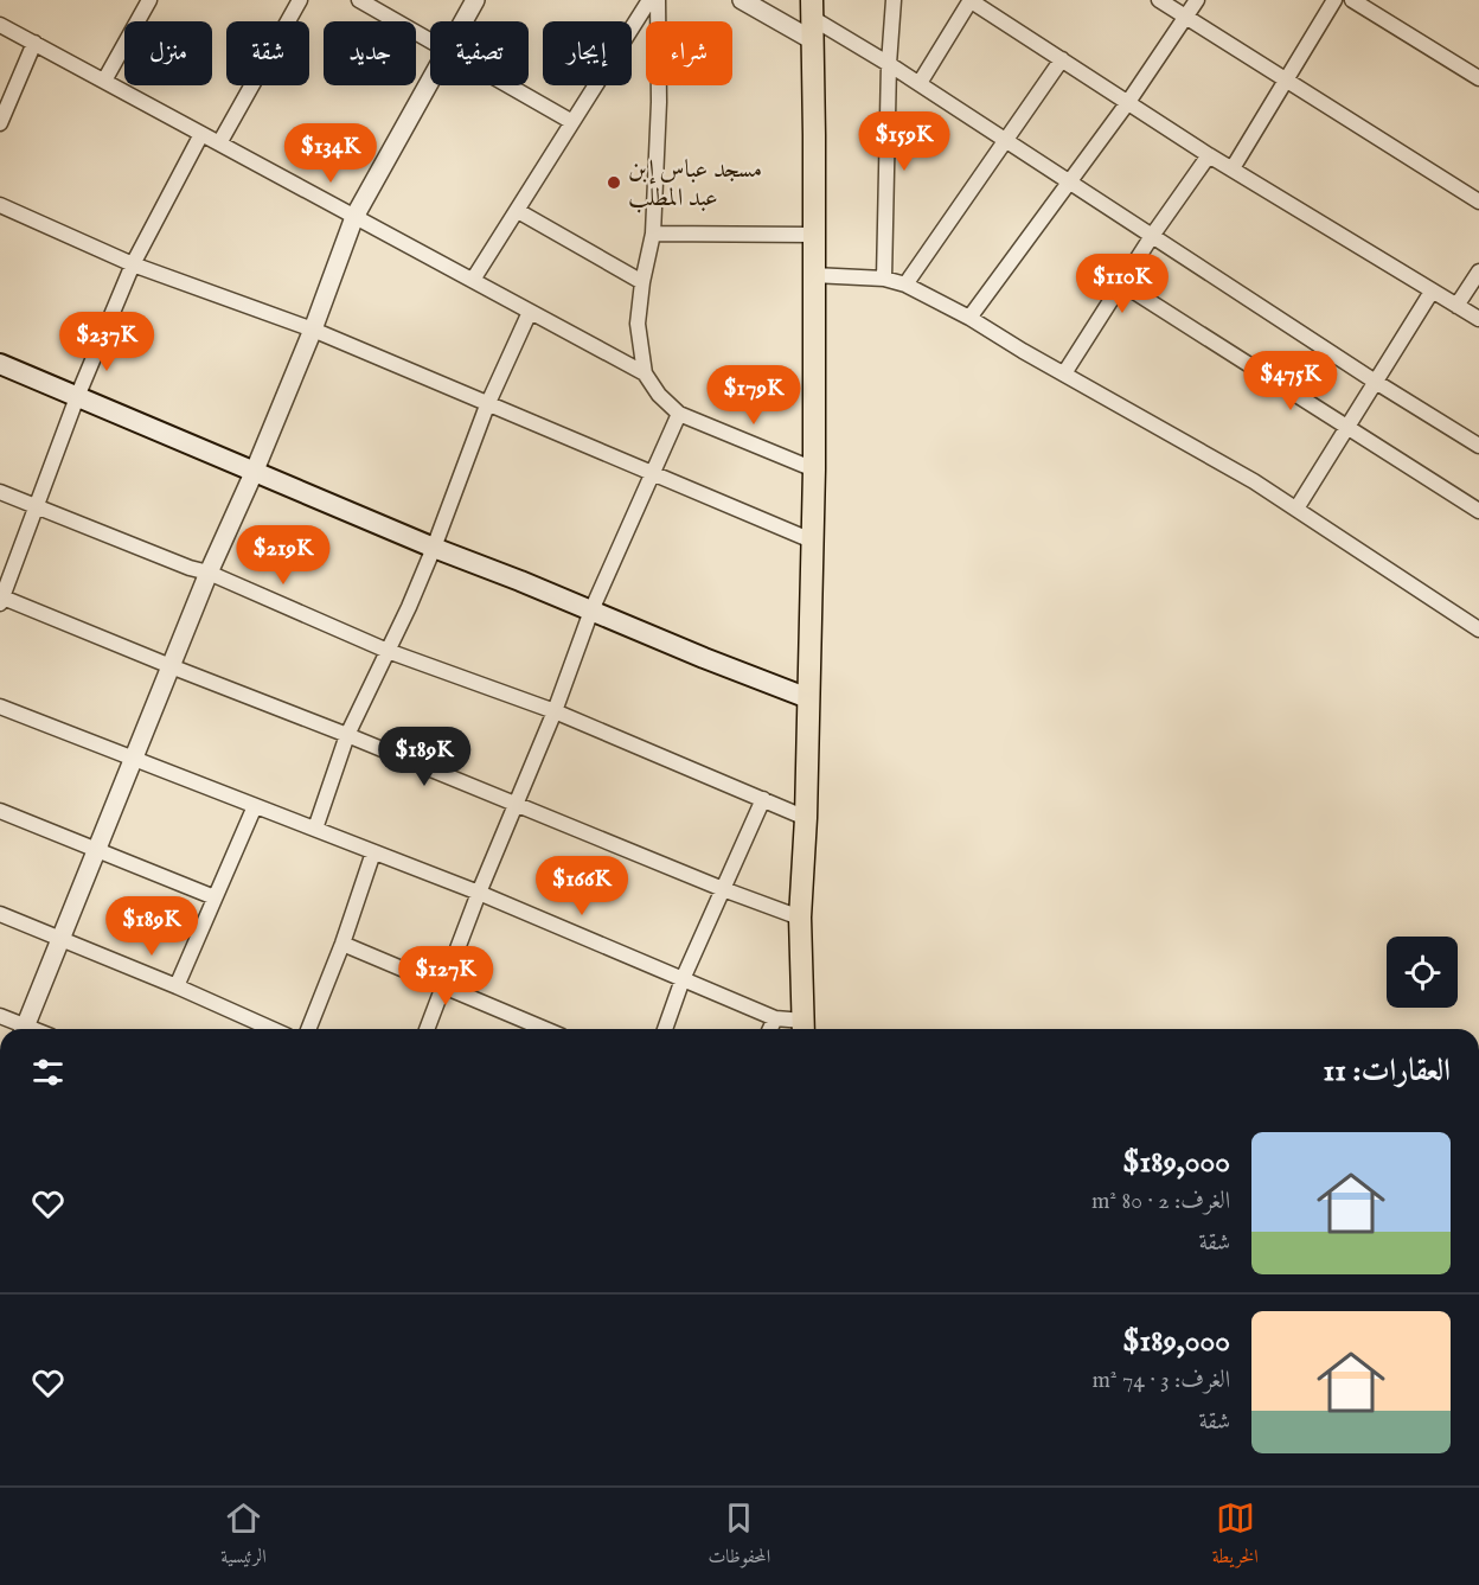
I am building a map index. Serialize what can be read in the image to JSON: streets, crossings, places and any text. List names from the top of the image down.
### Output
{
  "places": ["مسجد عباس إبن عبد المطلب"],
  "page": {
    "chip": [
      "شراء",
      "إيجار",
      "تصفية",
      "جديد",
      "شقة",
      "منزل"
    ],
    "price": [
      "$159K",
      "$134K",
      "$110K",
      "$237K",
      "$475K",
      "$179K",
      "$219K",
      "$189K",
      "$166K",
      "$189K",
      "$127K"
    ],
    "heading": "العقارات: 11",
    "list": [
      {
        "name": "$189,000",
        "note": "الغرف: 2 · 80 m² · شقة"
      },
      {
        "name": "$189,000",
        "note": "الغرف: 3 · 74 m² · شقة"
      }
    ],
    "tabs": ["الخريطة", "المحفوظات", "الرئيسية"]
  }
}
